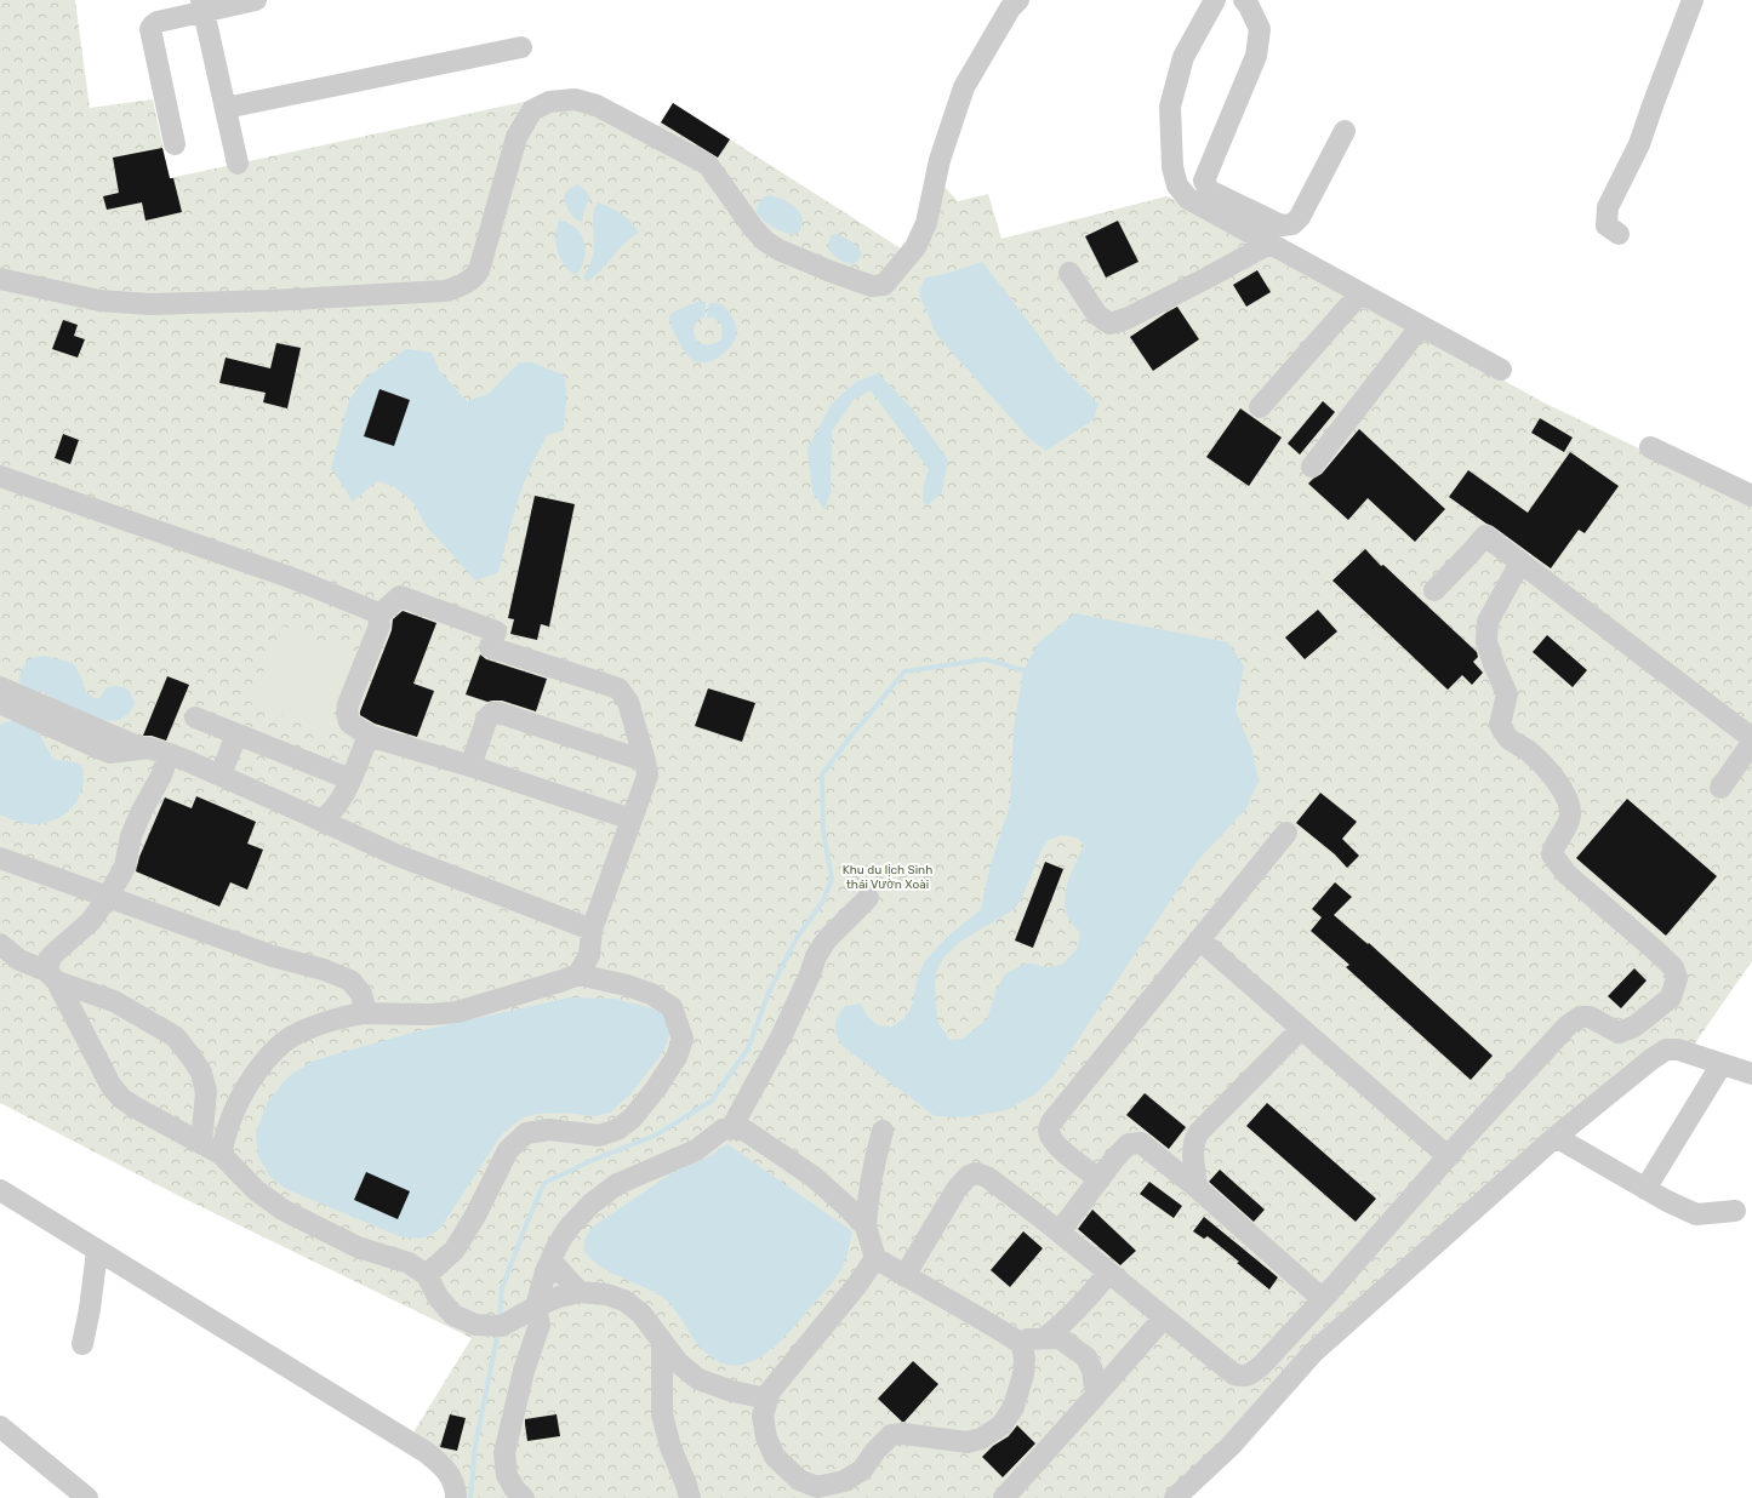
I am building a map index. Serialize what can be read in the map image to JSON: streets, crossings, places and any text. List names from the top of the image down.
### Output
{
  "parks": ["Khu du lịch Sinh thái Vườn Xoài"]
}
